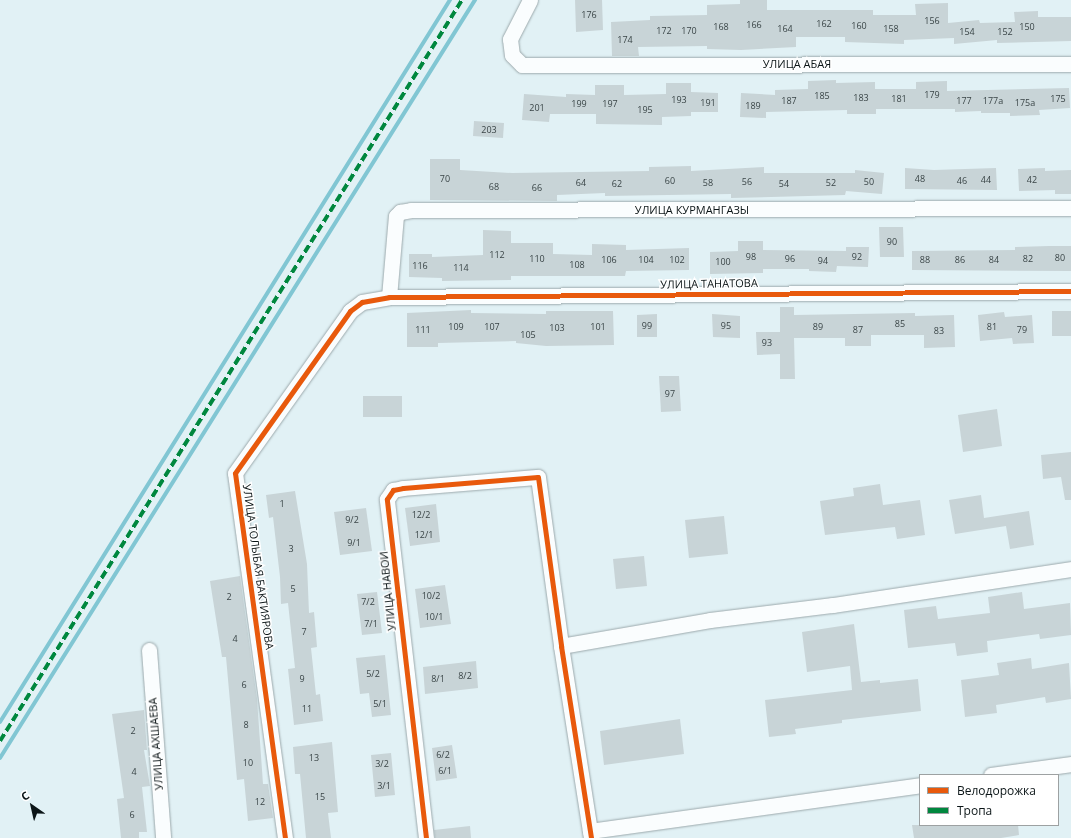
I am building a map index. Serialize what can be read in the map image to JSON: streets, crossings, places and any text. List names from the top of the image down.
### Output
{
  "streets": {
    "street": [
      "УЛИЦА АБАЯ",
      "УЛИЦА КУРМАНГАЗЫ",
      "УЛИЦА ТАНАТОВА",
      "УЛИЦА ТОЛЫБАЯ БАКТИЯРОВА",
      "УЛИЦА НАВОИ",
      "УЛИЦА АХШАЕВА"
    ]
  },
  "crossings": [
    ["УЛИЦА КУРМАНГАЗЫ", "УЛИЦА ТАНАТОВА"],
    ["УЛИЦА ТАНАТОВА", "УЛИЦА ТОЛЫБАЯ БАКТИЯРОВА"]
  ],
  "house_numbers": [
    "176",
    "156",
    "162",
    "166",
    "160",
    "168",
    "150",
    "164",
    "158",
    "172",
    "170",
    "154",
    "152",
    "174",
    "179",
    "185",
    "183",
    "181",
    "175",
    "193",
    "187",
    "177",
    "177а",
    "191",
    "175а",
    "199",
    "197",
    "189",
    "201",
    "195",
    "203",
    "70",
    "48",
    "44",
    "42",
    "60",
    "46",
    "56",
    "50",
    "64",
    "58",
    "52",
    "62",
    "54",
    "68",
    "66",
    "90",
    "112",
    "98",
    "92",
    "80",
    "110",
    "96",
    "82",
    "106",
    "104",
    "102",
    "88",
    "86",
    "84",
    "94",
    "100",
    "108",
    "116",
    "114",
    "85",
    "99",
    "95",
    "109",
    "107",
    "101",
    "89",
    "81",
    "103",
    "111",
    "87",
    "79",
    "83",
    "105",
    "93",
    "97",
    "1",
    "12/2",
    "9/2",
    "12/1",
    "9/1",
    "3",
    "5",
    "10/2",
    "2",
    "7/2",
    "10/1",
    "7/1",
    "7",
    "4",
    "5/2",
    "8/2",
    "9",
    "8/1",
    "6",
    "5/1",
    "11",
    "8",
    "2",
    "6/2",
    "13",
    "10",
    "3/2",
    "6/1",
    "4",
    "3/1",
    "15",
    "12",
    "6"
  ],
  "legend": ["Велодорожка", "Тропа"],
  "north": "top left"
}
